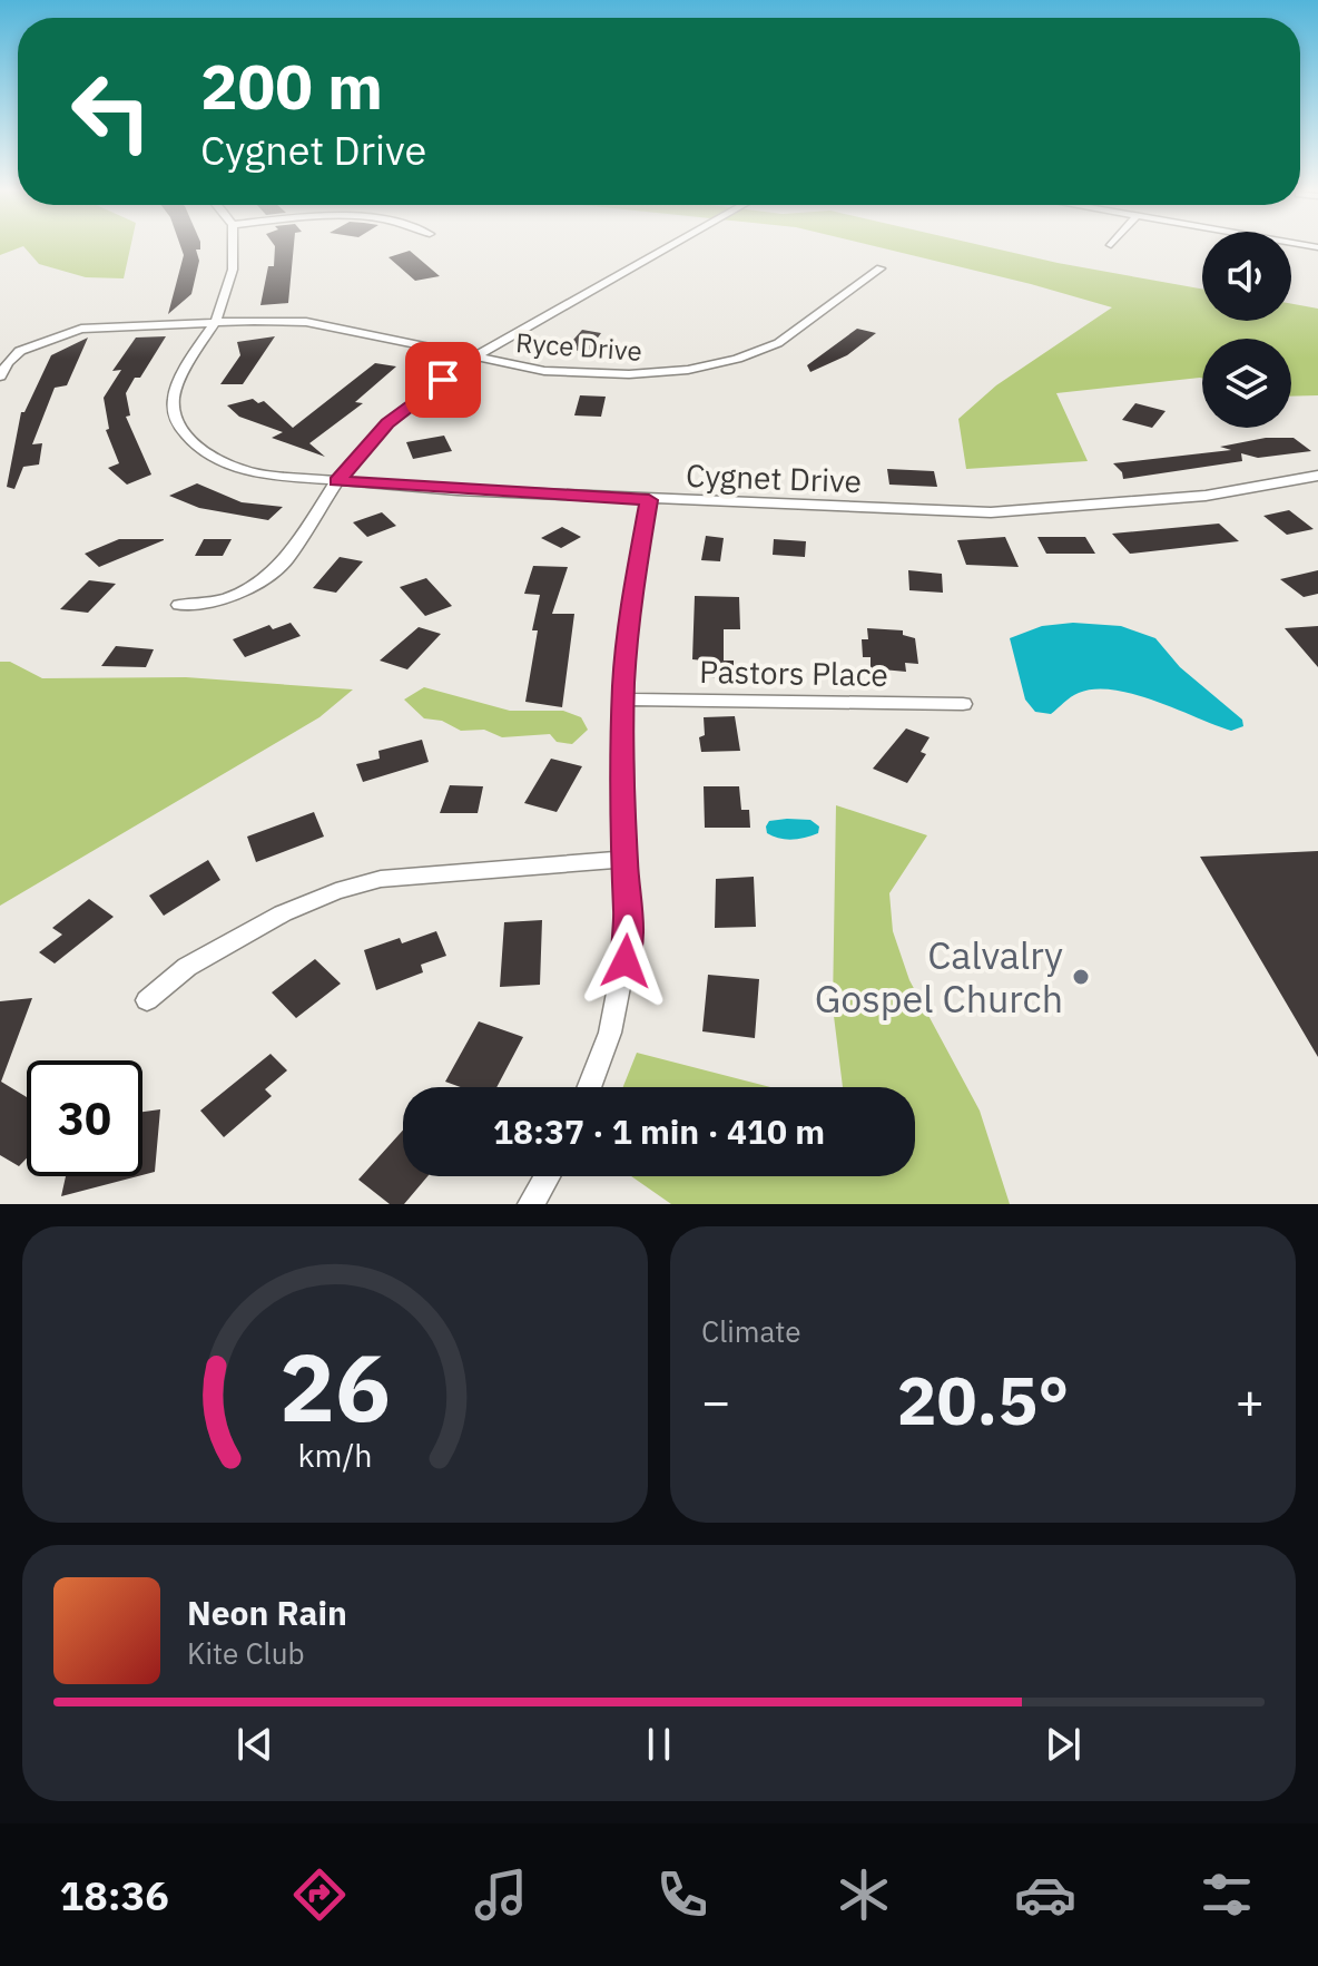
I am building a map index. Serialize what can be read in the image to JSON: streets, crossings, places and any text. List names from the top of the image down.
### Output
{
  "streets": {
    "street": ["Ryce Drive", "Cygnet Drive", "Pastors Place"]
  },
  "crossings": [
    ["Ryce Drive", "Cygnet Drive"]
  ],
  "places": ["Calvalry Gospel Church"],
  "page": {
    "turn": ["200 m", "Cygnet Drive"],
    "limit": "30",
    "trip": "18:37 · 1 min · 410 m",
    "tile": "Climate",
    "heat": ["−", "20.5°", "+"],
    "song": ["Neon Rain", "Kite Club"],
    "tabs": "18:36",
    "gauge": ["26", "km/h"]
  }
}
